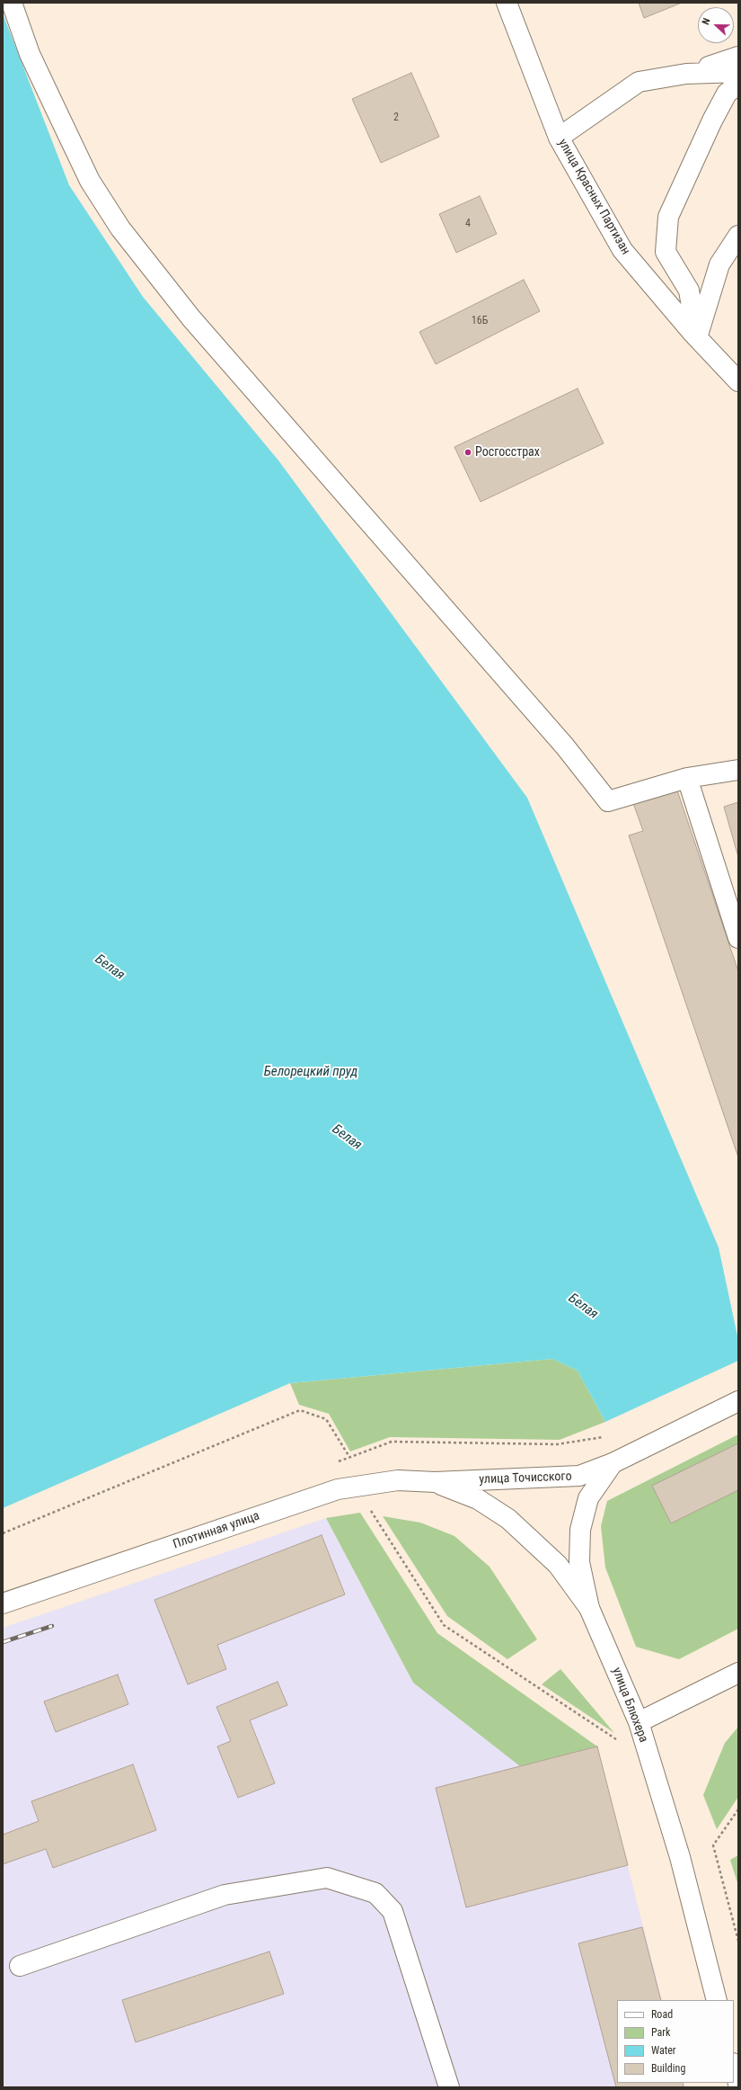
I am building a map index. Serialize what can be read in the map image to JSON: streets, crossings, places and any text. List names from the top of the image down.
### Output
{
  "streets": {
    "street": [
      "улица Красных Партизан",
      "улица Точисского",
      "Плотинная улица",
      "улица Блюхера"
    ]
  },
  "crossings": [
    ["улица Точисского", "Плотинная улица"],
    ["улица Точисского", "улица Блюхера"],
    ["Плотинная улица", "улица Блюхера"]
  ],
  "water": ["Белая", "Белорецкий пруд"],
  "places": ["Росгосстрах"],
  "house_numbers": ["2", "4", "16Б"],
  "legend": [
    "Road",
    "Park",
    "Water",
    "Building"
  ],
  "north": "left"
}
